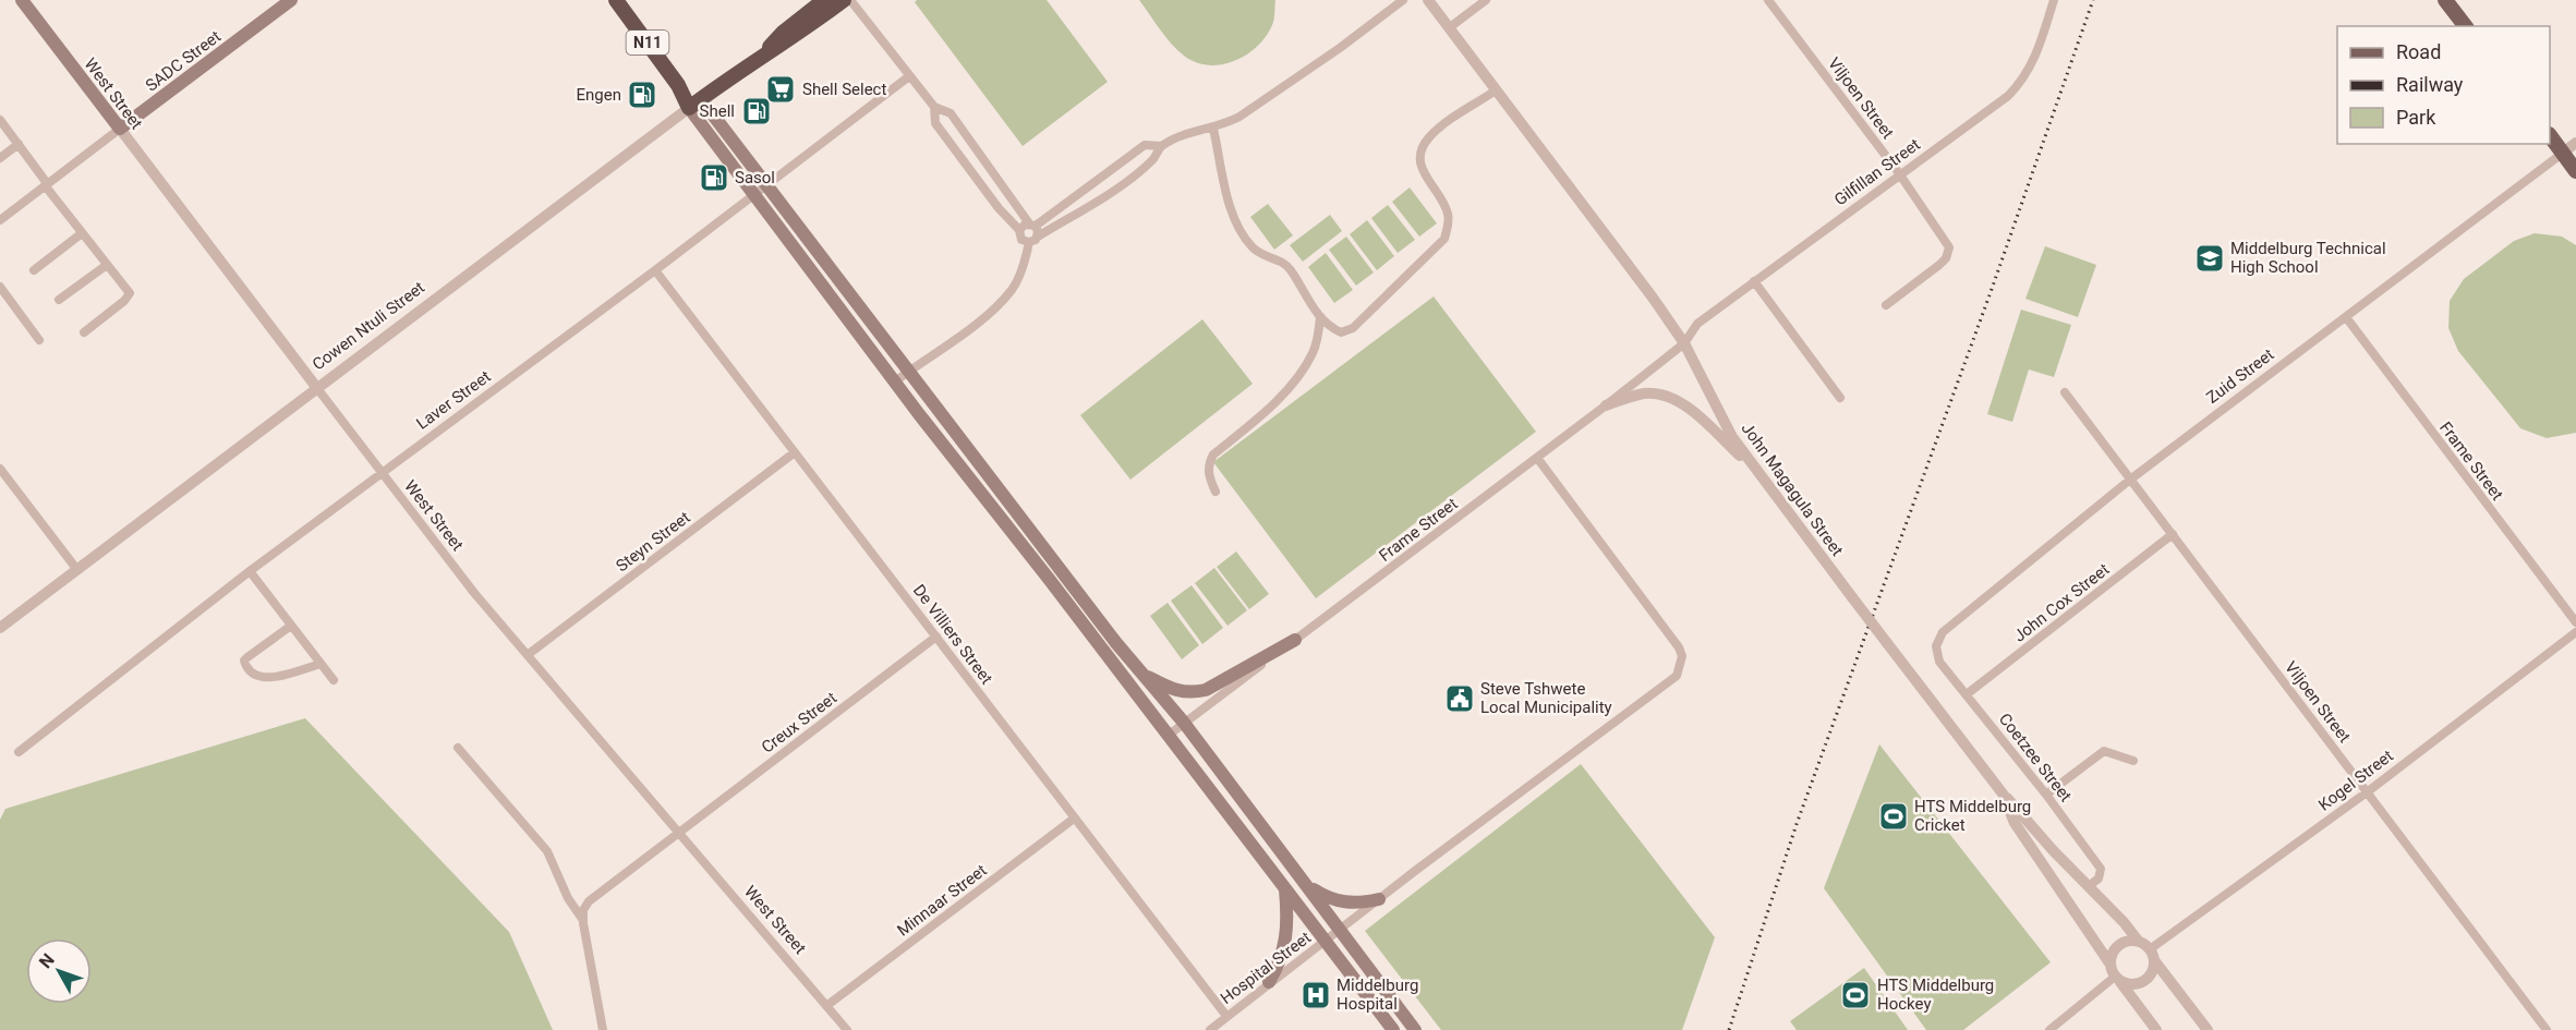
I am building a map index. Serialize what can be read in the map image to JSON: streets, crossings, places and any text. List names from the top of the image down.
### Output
{
  "streets": {
    "highway": ["N11", "Cowen Ntuli Street"],
    "main road": ["SADC Street", "West Street"],
    "street": [
      "Viljoen Street",
      "Gilfillan Street",
      "Zuid Street",
      "Laver Street",
      "Frame Street",
      "John Magagula Street",
      "Steyn Street",
      "John Cox Street",
      "De Villiers Street",
      "Creux Street",
      "Coetzee Street",
      "Kogel Street",
      "Minnaar Street",
      "Hospital Street"
    ]
  },
  "crossings": [
    ["N11", "Cowen Ntuli Street"],
    ["SADC Street", "West Street"],
    ["West Street", "Cowen Ntuli Street"],
    ["West Street", "Laver Street"],
    ["West Street", "Steyn Street"],
    ["West Street", "Creux Street"],
    ["West Street", "Minnaar Street"],
    ["Viljoen Street", "Gilfillan Street"],
    ["Viljoen Street", "Zuid Street"],
    ["Viljoen Street", "John Cox Street"],
    ["Viljoen Street", "Kogel Street"],
    ["Gilfillan Street", "Frame Street"],
    ["Gilfillan Street", "John Magagula Street"],
    ["Zuid Street", "Frame Street"],
    ["Zuid Street", "Coetzee Street"],
    ["Laver Street", "De Villiers Street"],
    ["Frame Street", "John Magagula Street"],
    ["Frame Street", "Hospital Street"],
    ["John Magagula Street", "Kogel Street"],
    ["Steyn Street", "De Villiers Street"],
    ["John Cox Street", "Coetzee Street"],
    ["De Villiers Street", "Creux Street"],
    ["De Villiers Street", "Minnaar Street"],
    ["De Villiers Street", "Hospital Street"]
  ],
  "places": {
    "supermarket": ["Shell Select"],
    "fuel station": ["Engen", "Shell", "Sasol"],
    "school or university": ["Middelburg Technical High School"],
    "public building": ["Steve Tshwete Local Municipality"],
    "sports": ["HTS Middelburg Cricket", "HTS Middelburg Hockey"],
    "hospital": ["Middelburg Hospital"]
  },
  "legend": ["Road", "Railway", "Park"],
  "north": "top left"
}
